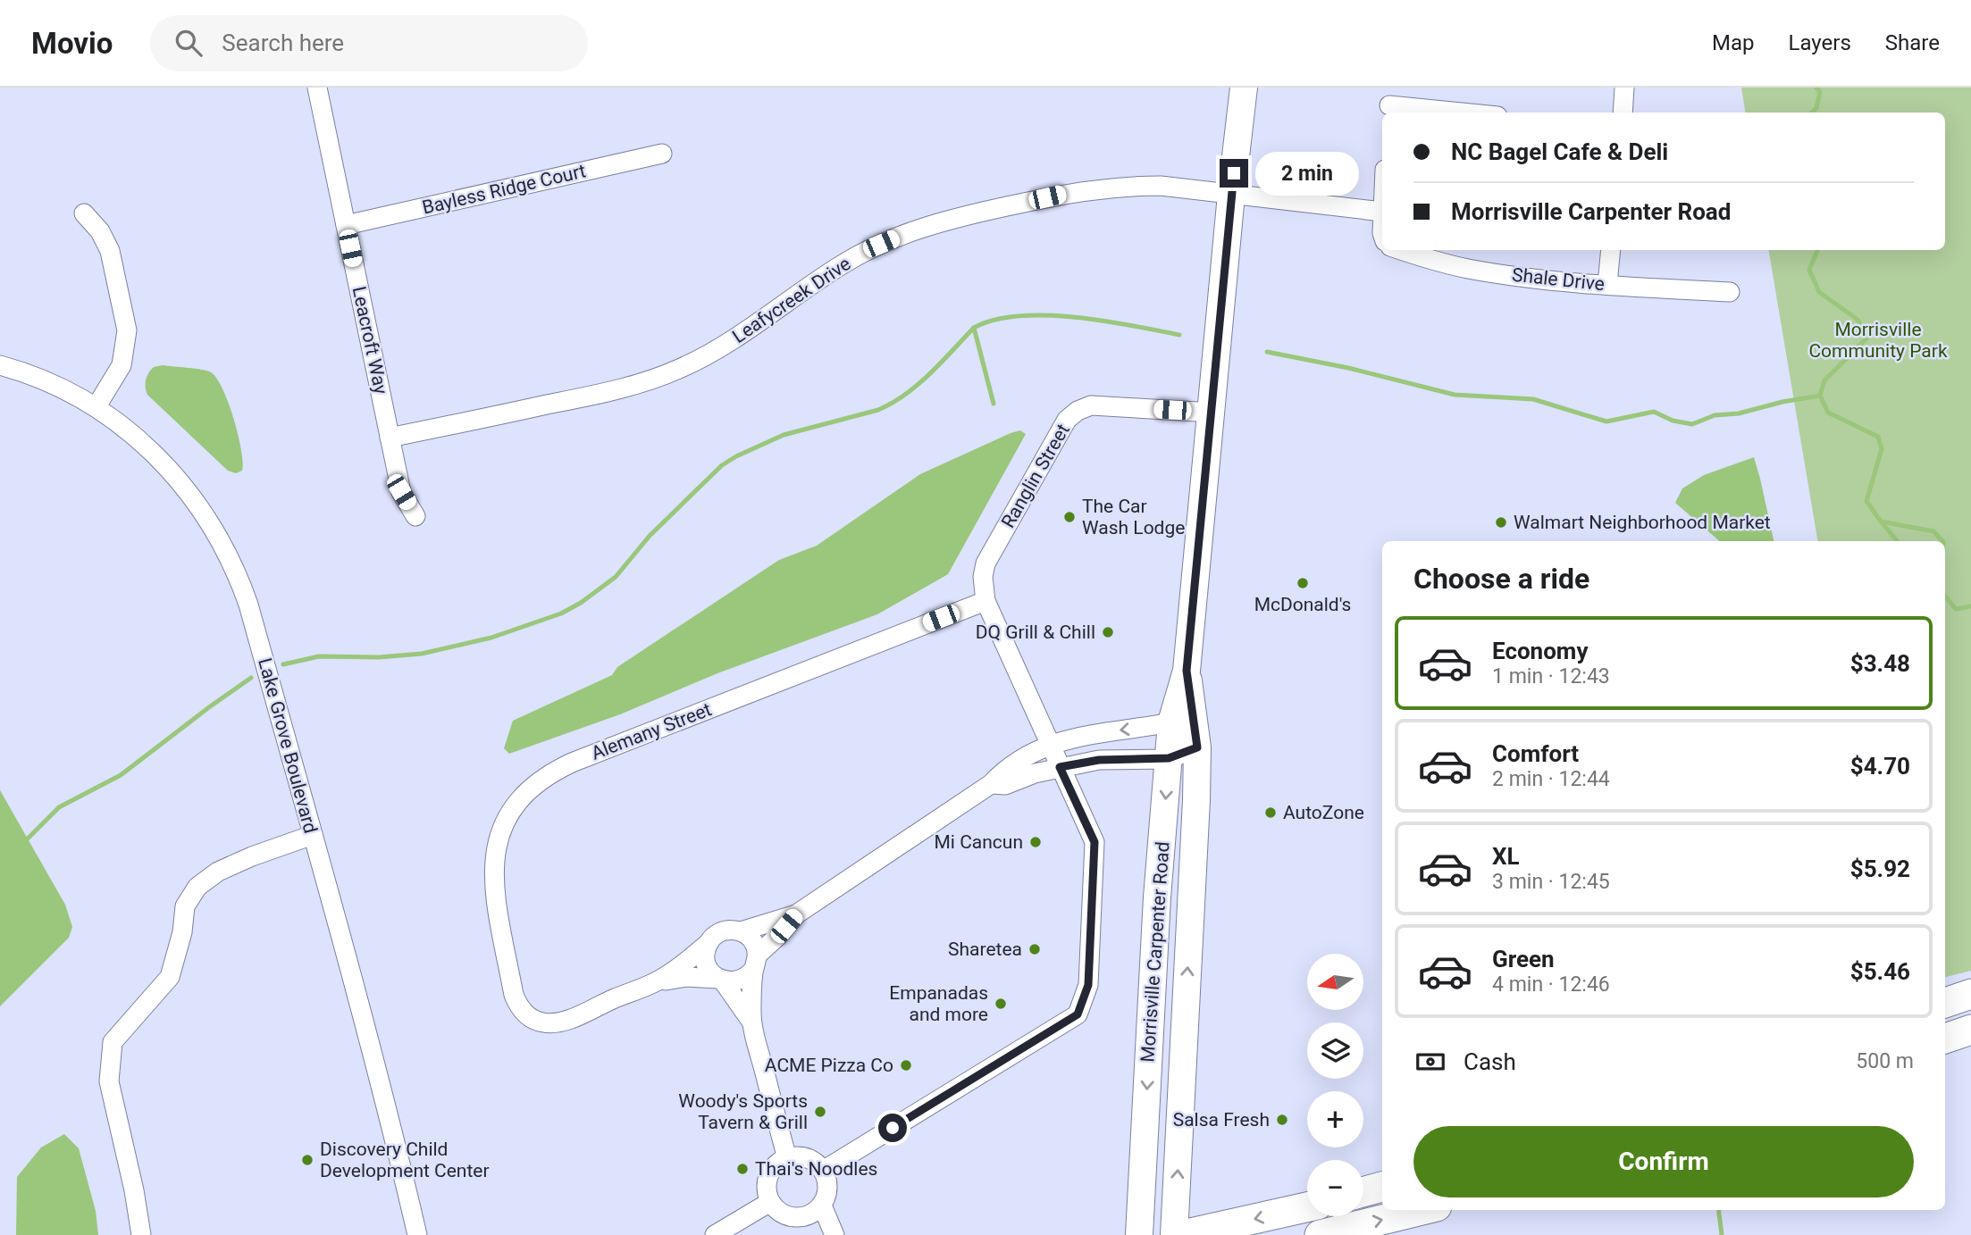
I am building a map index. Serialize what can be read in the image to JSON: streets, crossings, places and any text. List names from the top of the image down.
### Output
{
  "streets": {
    "main road": ["Morrisville Carpenter Road"],
    "street": [
      "Bayless Ridge Court",
      "Shale Drive",
      "Leafycreek Drive",
      "Leacroft Way",
      "Ranglin Street",
      "Alemany Street",
      "Lake Grove Boulevard"
    ]
  },
  "crossings": [
    ["Bayless Ridge Court", "Leacroft Way"],
    ["Leafycreek Drive", "Leacroft Way"],
    ["Leafycreek Drive", "Morrisville Carpenter Road"],
    ["Ranglin Street", "Alemany Street"],
    ["Ranglin Street", "Morrisville Carpenter Road"]
  ],
  "parks": ["Morrisville Community Park"],
  "places": [
    "The Car Wash Lodge",
    "Walmart Neighborhood Market",
    "McDonald's",
    "DQ Grill & Chill",
    "AutoZone",
    "Mi Cancun",
    "Sharetea",
    "Empanadas and more",
    "ACME Pizza Co",
    "Woody's Sports Tavern & Grill",
    "Salsa Fresh",
    "Discovery Child Development Center",
    "Thai's Noodles"
  ],
  "north": "left",
  "page": {
    "header": "Movio",
    "search": "Search here",
    "nav": ["Map", "Layers", "Share"],
    "banner": ["NC Bagel Cafe & Deli", "Morrisville Carpenter Road"],
    "bubble": "2 min",
    "heading": "Choose a ride",
    "list": [
      {
        "name": "Economy",
        "note": "1 min · 12:43",
        "value": "$3.48"
      },
      {
        "name": "Comfort",
        "note": "2 min · 12:44",
        "value": "$4.70"
      },
      {
        "name": "XL",
        "note": "3 min · 12:45",
        "value": "$5.92"
      },
      {
        "name": "Green",
        "note": "4 min · 12:46",
        "value": "$5.46"
      }
    ],
    "map_buttons": ["+", "−"],
    "pay": ["Cash", "500 m"],
    "buttons": "Confirm"
  }
}
